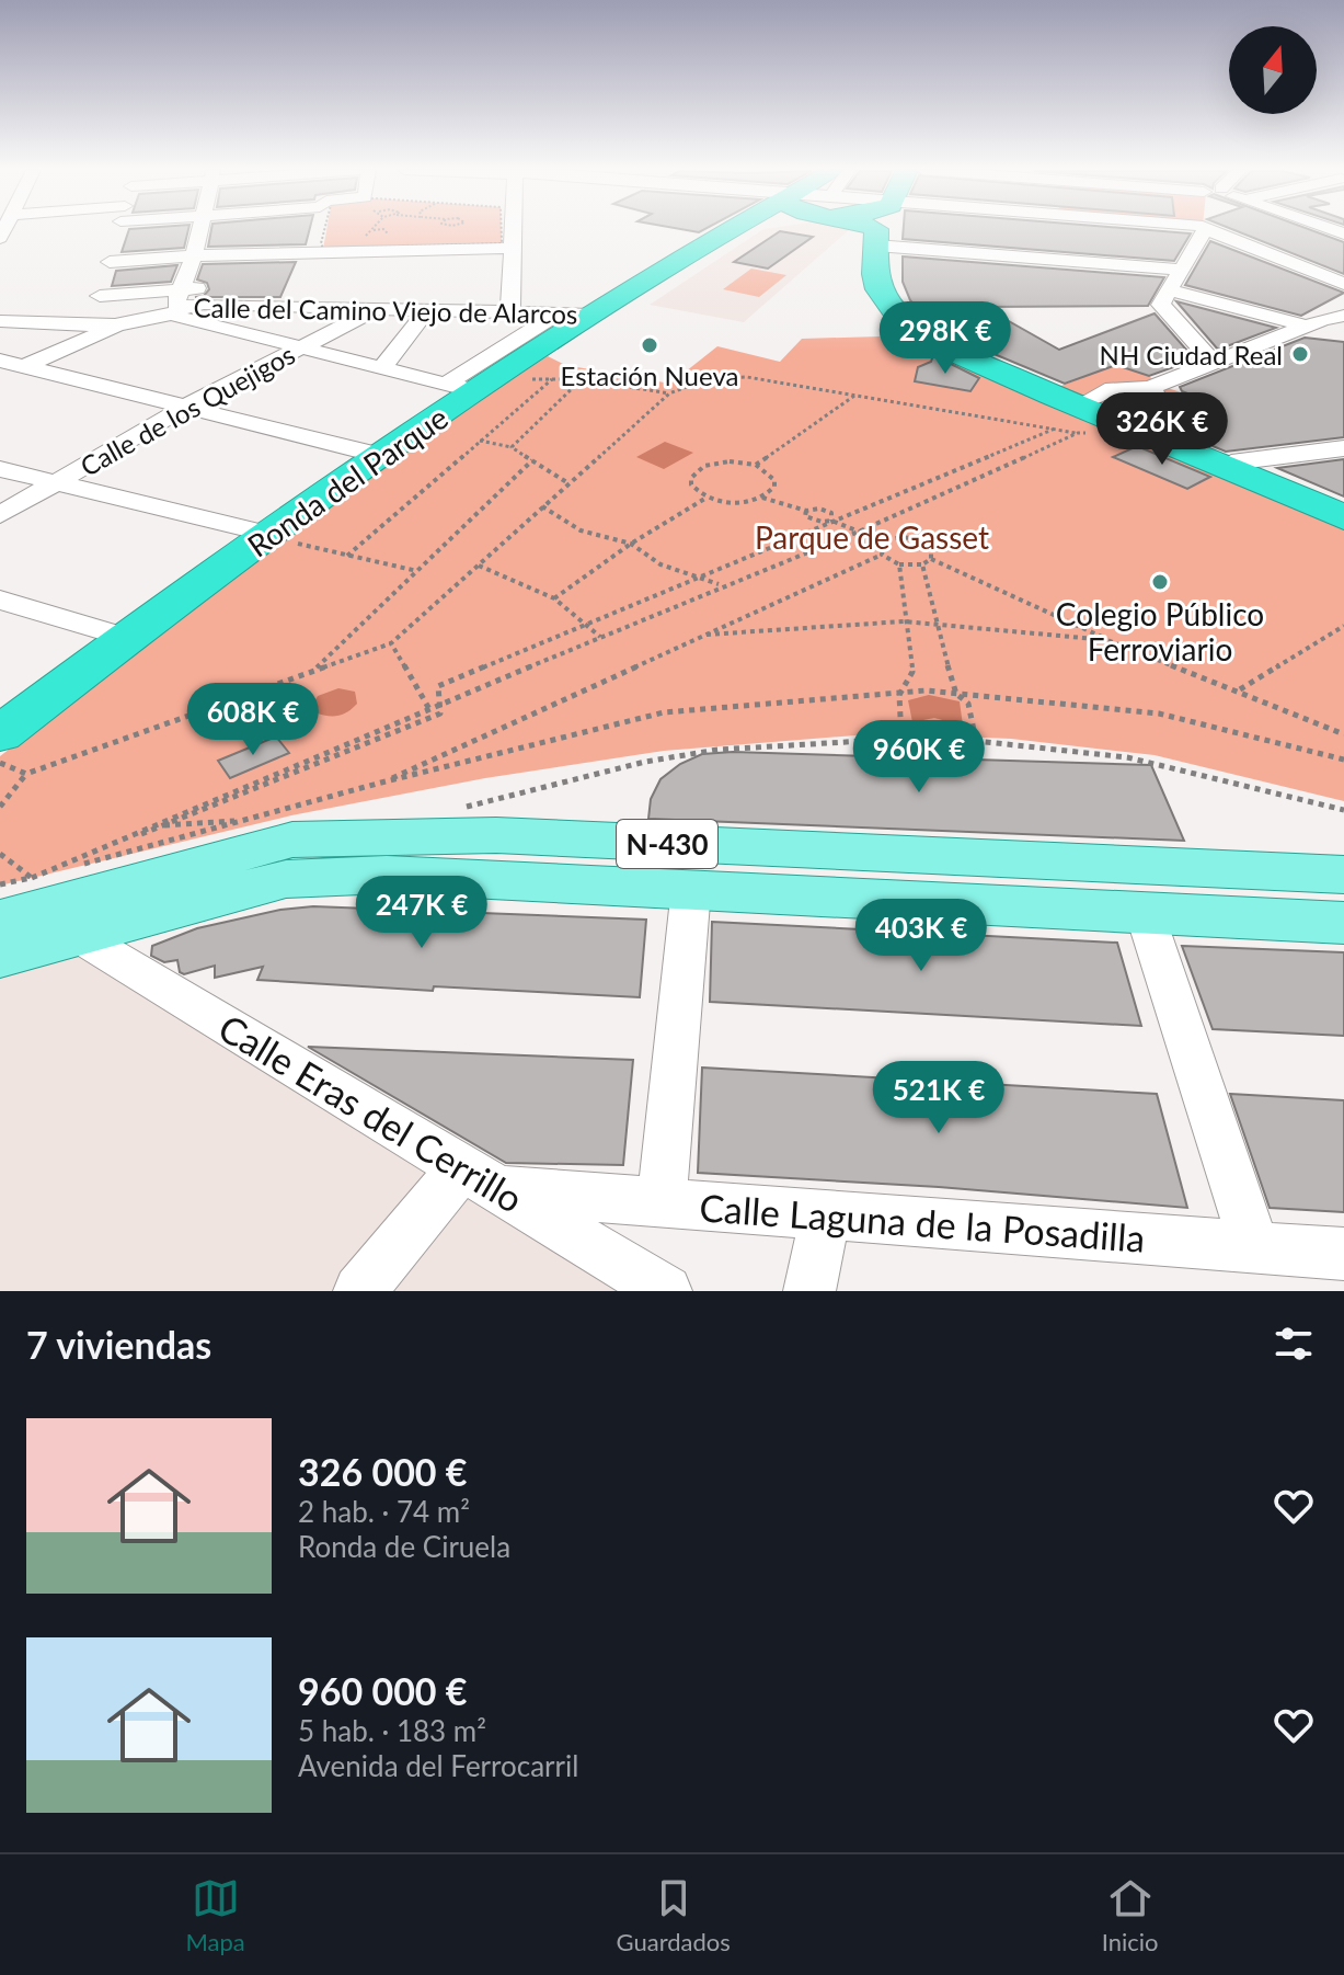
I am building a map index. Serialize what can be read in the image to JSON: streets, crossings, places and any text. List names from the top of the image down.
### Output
{
  "streets": {
    "highway": ["Ronda del Parque"],
    "main road": ["N-430"],
    "street": [
      "Calle del Camino Viejo de Alarcos",
      "Calle de los Quejigos",
      "Calle Eras del Cerrillo",
      "Calle Laguna de la Posadilla"
    ]
  },
  "crossings": [
    ["Calle del Camino Viejo de Alarcos", "Calle de los Quejigos"],
    ["Calle del Camino Viejo de Alarcos", "Ronda del Parque"],
    ["N-430", "Calle Eras del Cerrillo"],
    ["Calle Eras del Cerrillo", "Calle Laguna de la Posadilla"]
  ],
  "parks": ["Parque de Gasset"],
  "places": ["Estación Nueva", "NH Ciudad Real", "Colegio Público Ferroviario"],
  "north": "top",
  "page": {
    "price": [
      "298K €",
      "326K €",
      "608K €",
      "960K €",
      "247K €",
      "403K €",
      "521K €"
    ],
    "heading": "7 viviendas",
    "list": [
      {
        "name": "326 000 €",
        "note": "2 hab. · 74 m² · Ronda de Ciruela"
      },
      {
        "name": "960 000 €",
        "note": "5 hab. · 183 m² · Avenida del Ferrocarril"
      }
    ],
    "tabs": ["Mapa", "Guardados", "Inicio"]
  }
}
